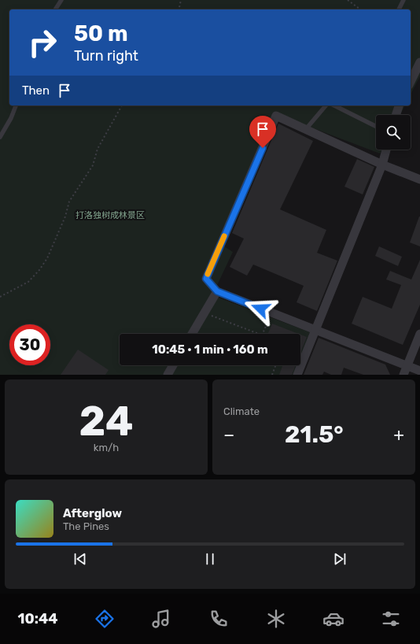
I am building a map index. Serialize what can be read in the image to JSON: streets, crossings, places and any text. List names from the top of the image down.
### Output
{
  "parks": ["打洛独树成林景区"],
  "page": {
    "turn": ["50 m", "Turn right"],
    "then": "Then",
    "limit": "30",
    "trip": "10:45 · 1 min · 160 m",
    "tile": [
      ["24", "km/h"],
      "Climate"
    ],
    "heat": ["−", "21.5°", "+"],
    "song": ["Afterglow", "The Pines"],
    "tabs": "10:44"
  }
}
